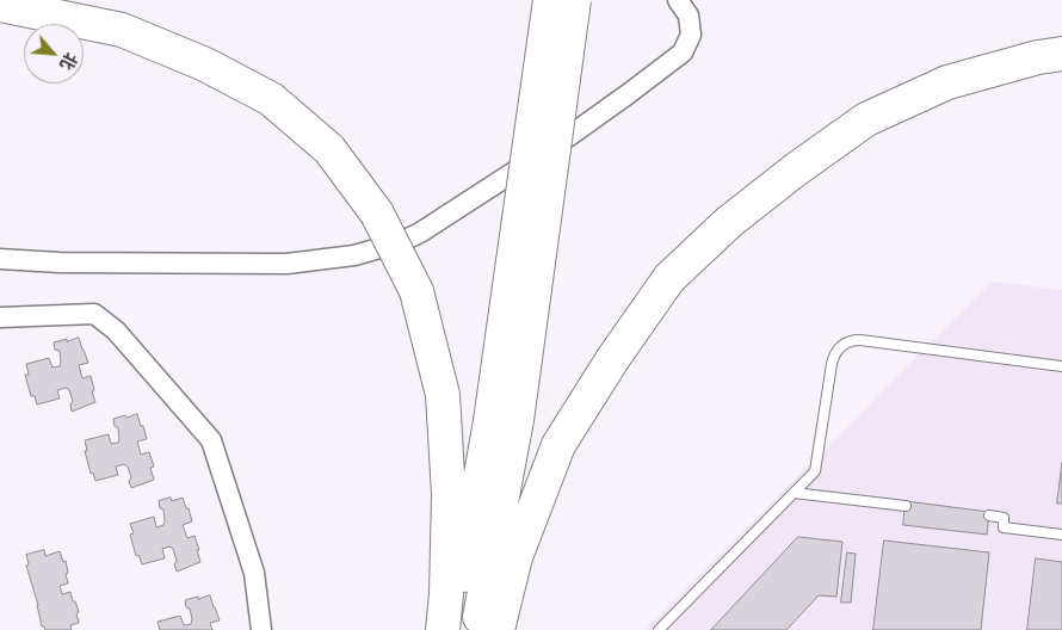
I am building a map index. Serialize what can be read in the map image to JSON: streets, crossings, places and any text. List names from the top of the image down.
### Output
{
  "north": "bottom right"
}
